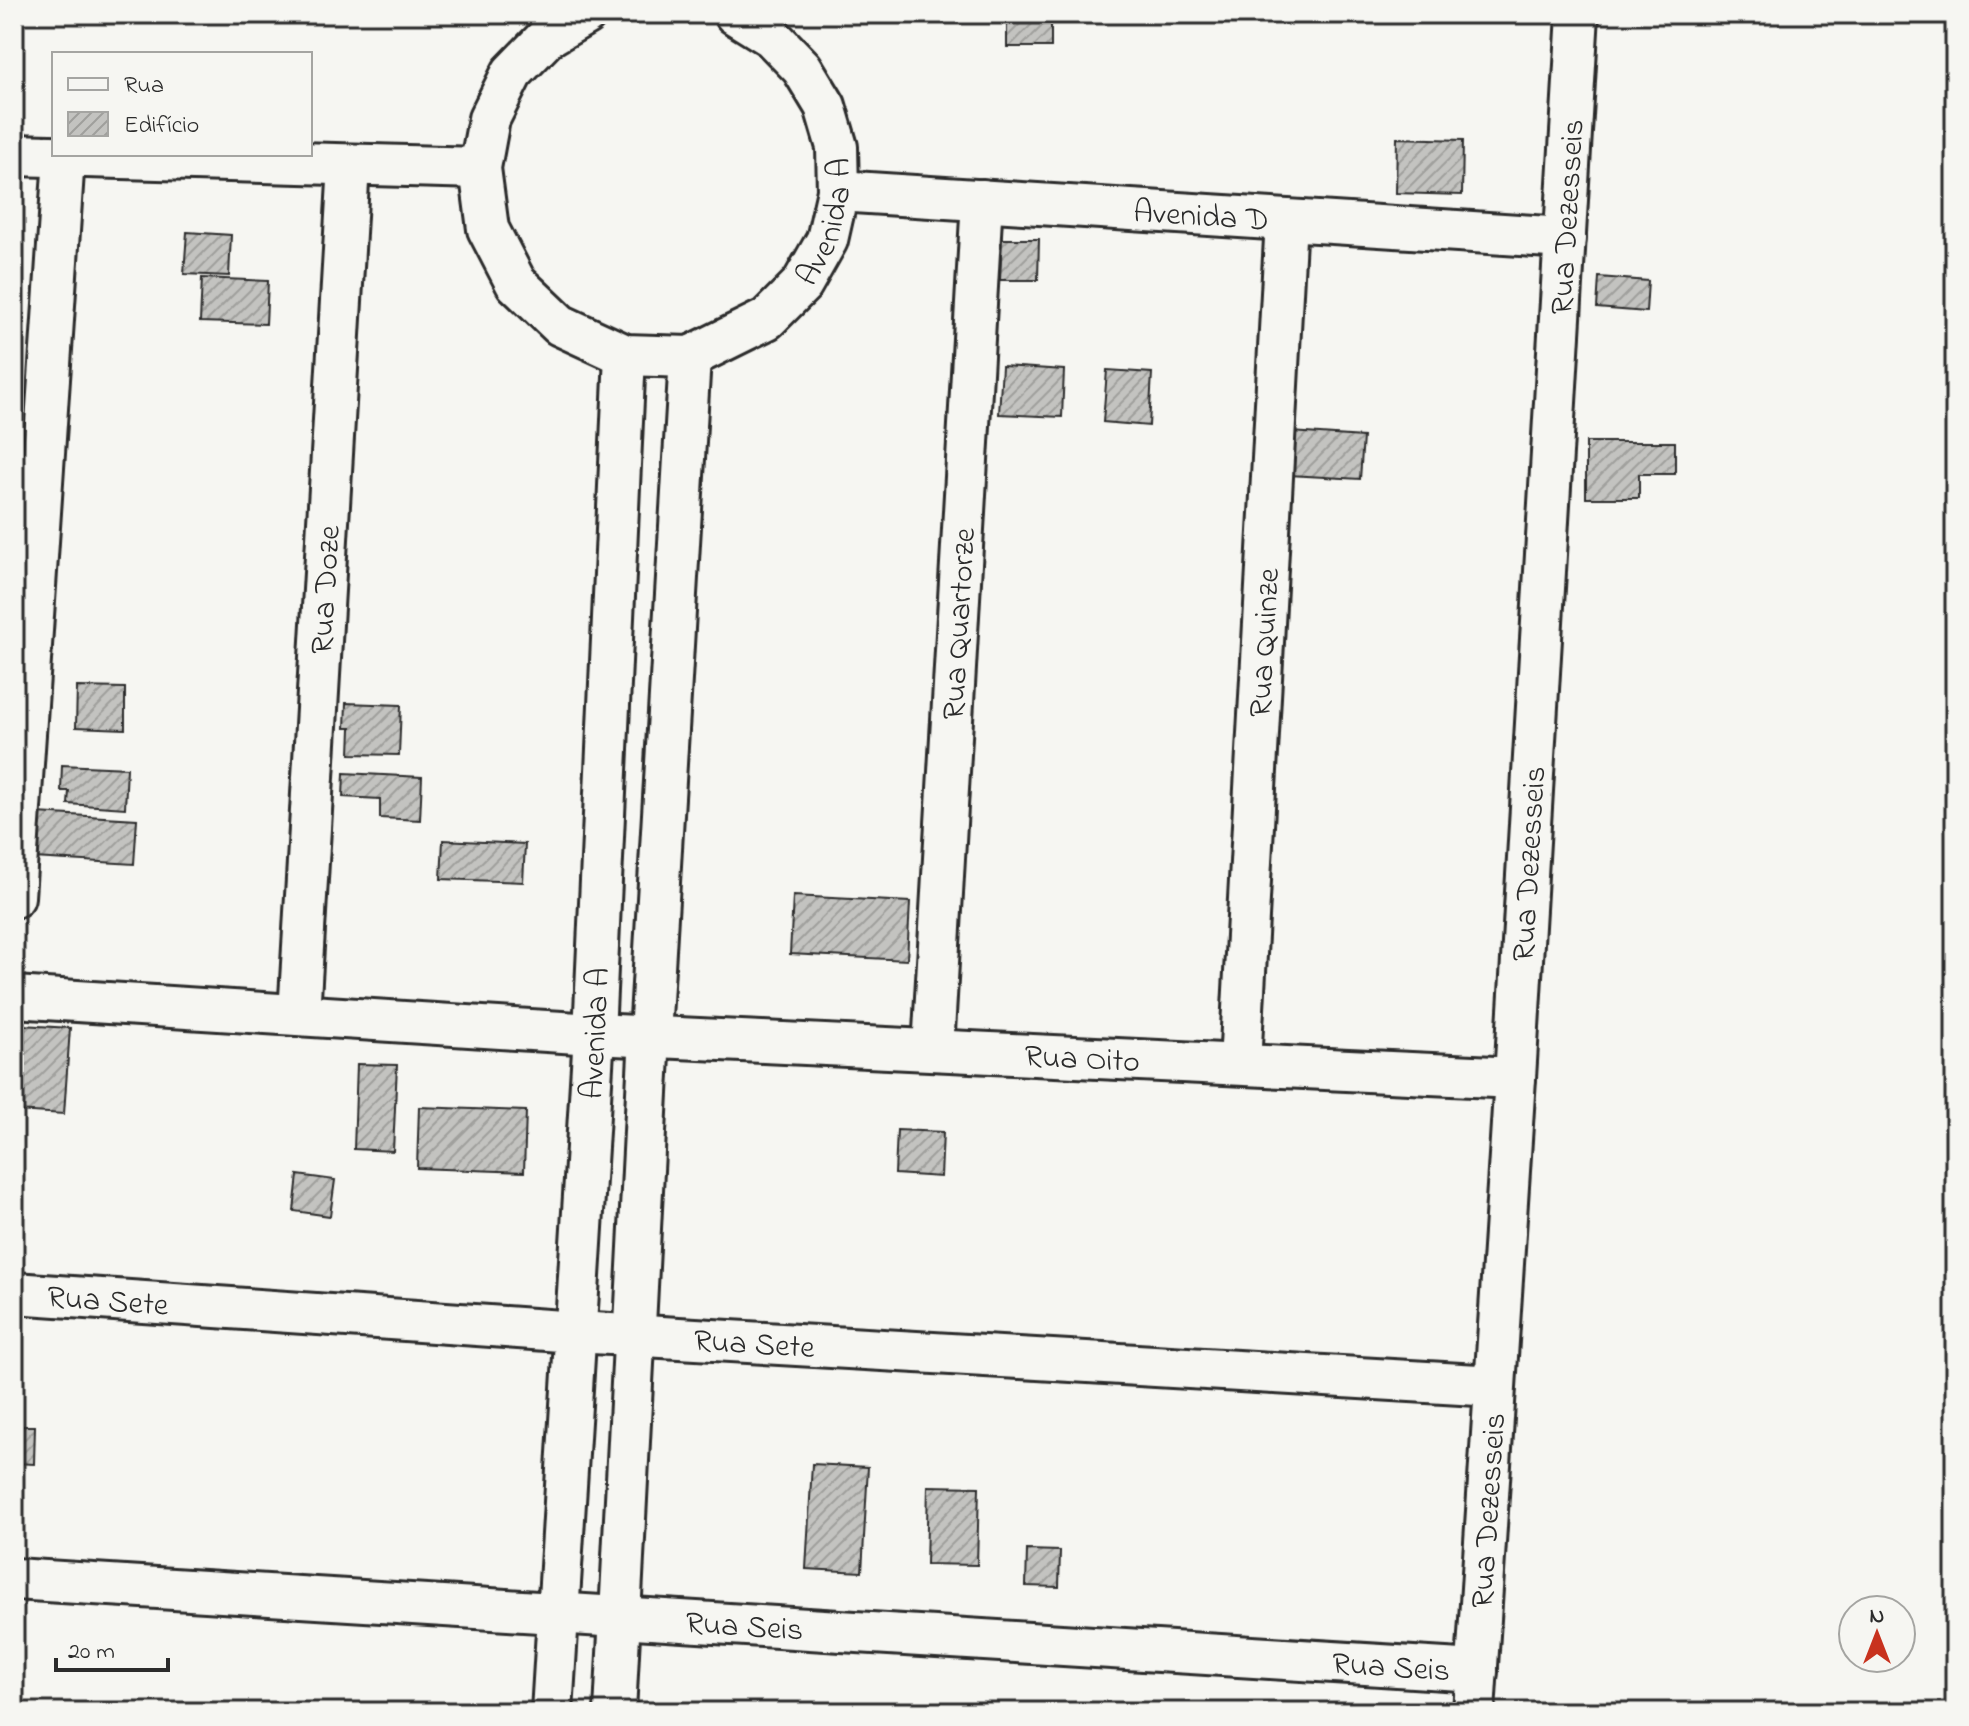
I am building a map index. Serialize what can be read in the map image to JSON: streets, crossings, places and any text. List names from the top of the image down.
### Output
{
  "streets": {
    "street": [
      "Avenida D",
      "Rua Dezesseis",
      "Avenida A",
      "Rua Doze",
      "Rua Quartorze",
      "Rua Quinze",
      "Rua Oito",
      "Rua Sete",
      "Rua Seis"
    ]
  },
  "crossings": [
    ["Avenida D", "Rua Dezesseis"],
    ["Avenida D", "Avenida A"],
    ["Avenida D", "Rua Quartorze"],
    ["Avenida D", "Rua Quinze"],
    ["Rua Dezesseis", "Rua Oito"],
    ["Rua Dezesseis", "Rua Sete"],
    ["Rua Dezesseis", "Rua Seis"],
    ["Avenida A", "Rua Oito"],
    ["Avenida A", "Rua Sete"],
    ["Avenida A", "Rua Seis"],
    ["Rua Doze", "Rua Oito"],
    ["Rua Quartorze", "Rua Oito"],
    ["Rua Quinze", "Rua Oito"]
  ],
  "legend": ["Rua", "Edifício"],
  "scale_bar": "20 m",
  "north": "top"
}
